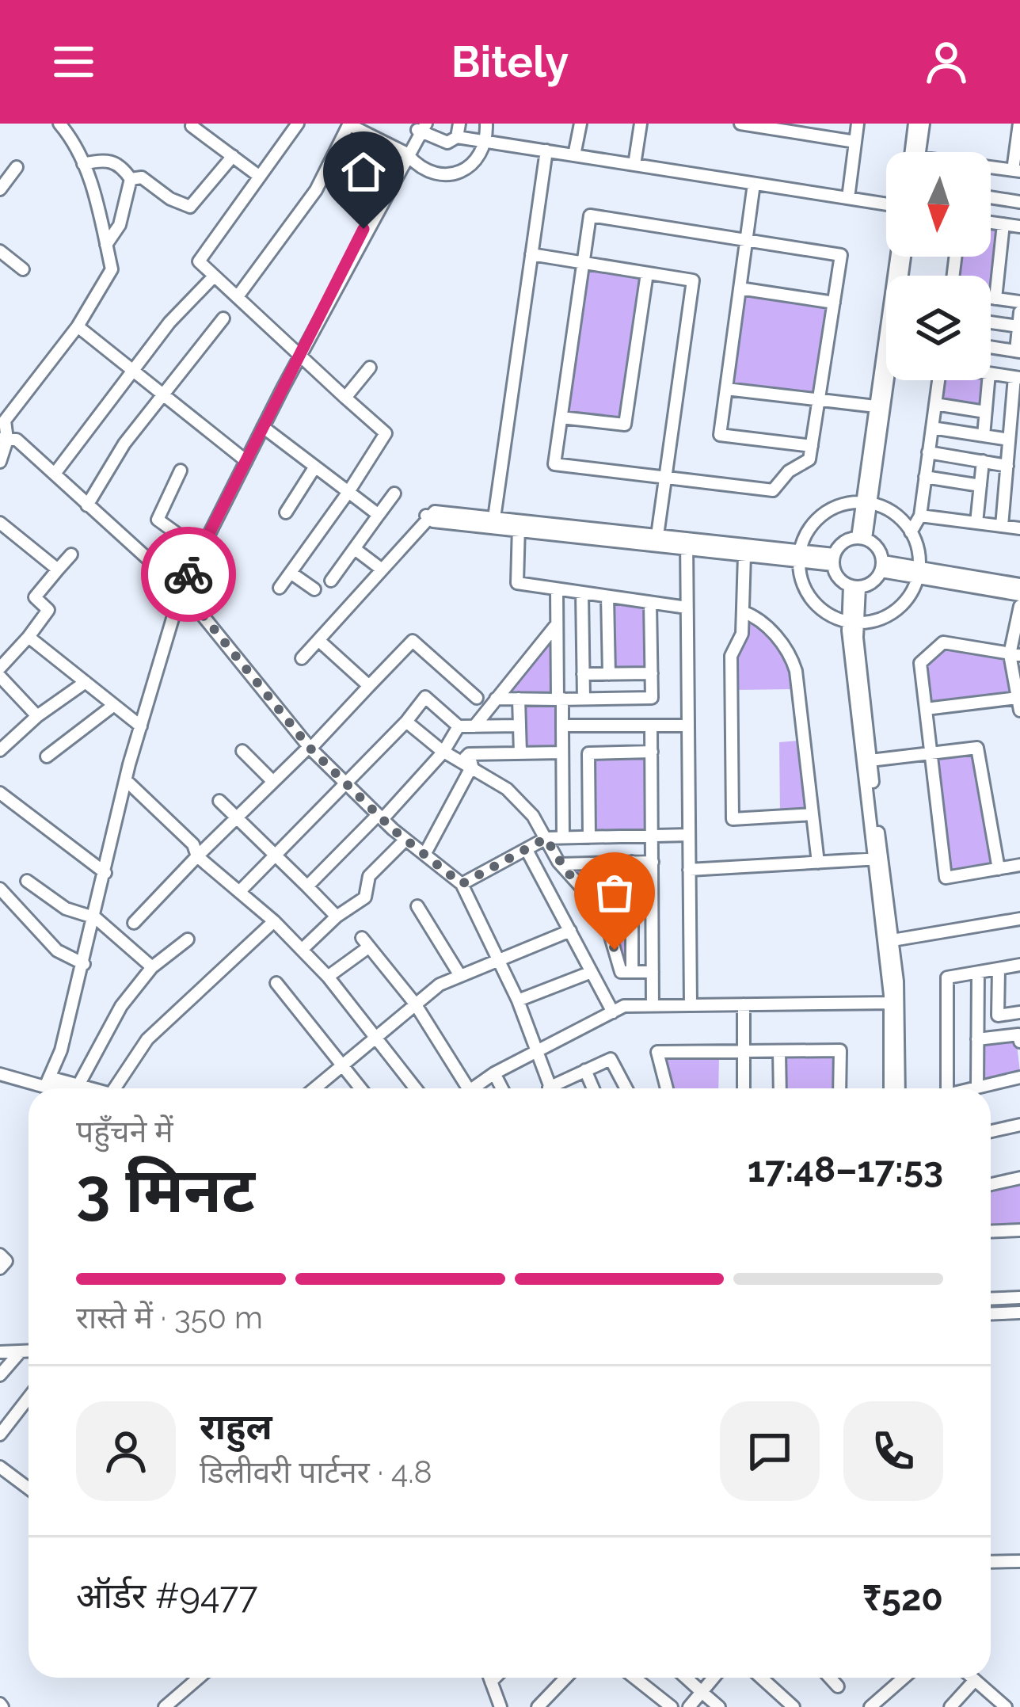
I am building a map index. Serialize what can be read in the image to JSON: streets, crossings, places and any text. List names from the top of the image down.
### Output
{
  "north": "bottom",
  "page": {
    "header": "Bitely",
    "heading": ["3 मिनट", "पहुँचने में", "17:48–17:53"],
    "panel": [
      "राहुल",
      "डिलीवरी पार्टनर · 4.8",
      "ऑर्डर #9477",
      "₹520"
    ],
    "bar": "रास्ते में · 350 m"
  }
}
